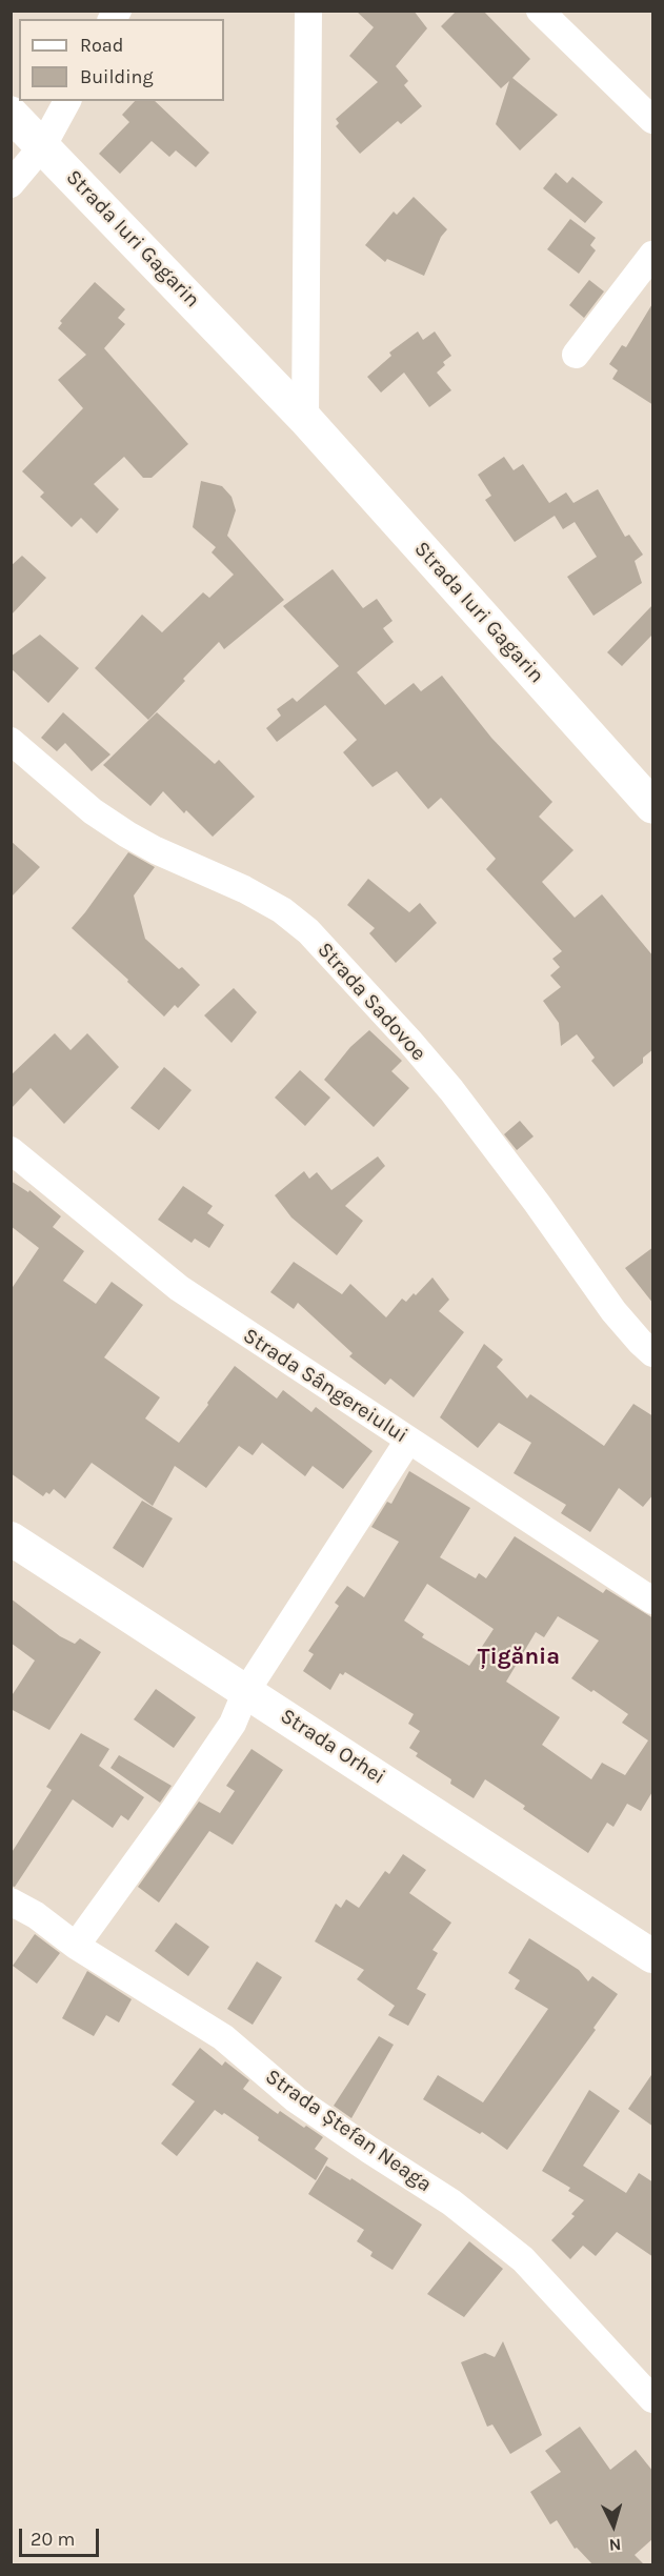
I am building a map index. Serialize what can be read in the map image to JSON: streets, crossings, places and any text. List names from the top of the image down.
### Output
{
  "streets": {
    "main road": ["Strada Iuri Gagarin"],
    "street": [
      "Strada Sadovoe",
      "Strada Sângereiului",
      "Strada Orhei",
      "Strada Ștefan Neaga"
    ]
  },
  "districts": ["Țigănia"],
  "legend": ["Road", "Building"],
  "scale_bar": "20 m",
  "north": "bottom"
}
